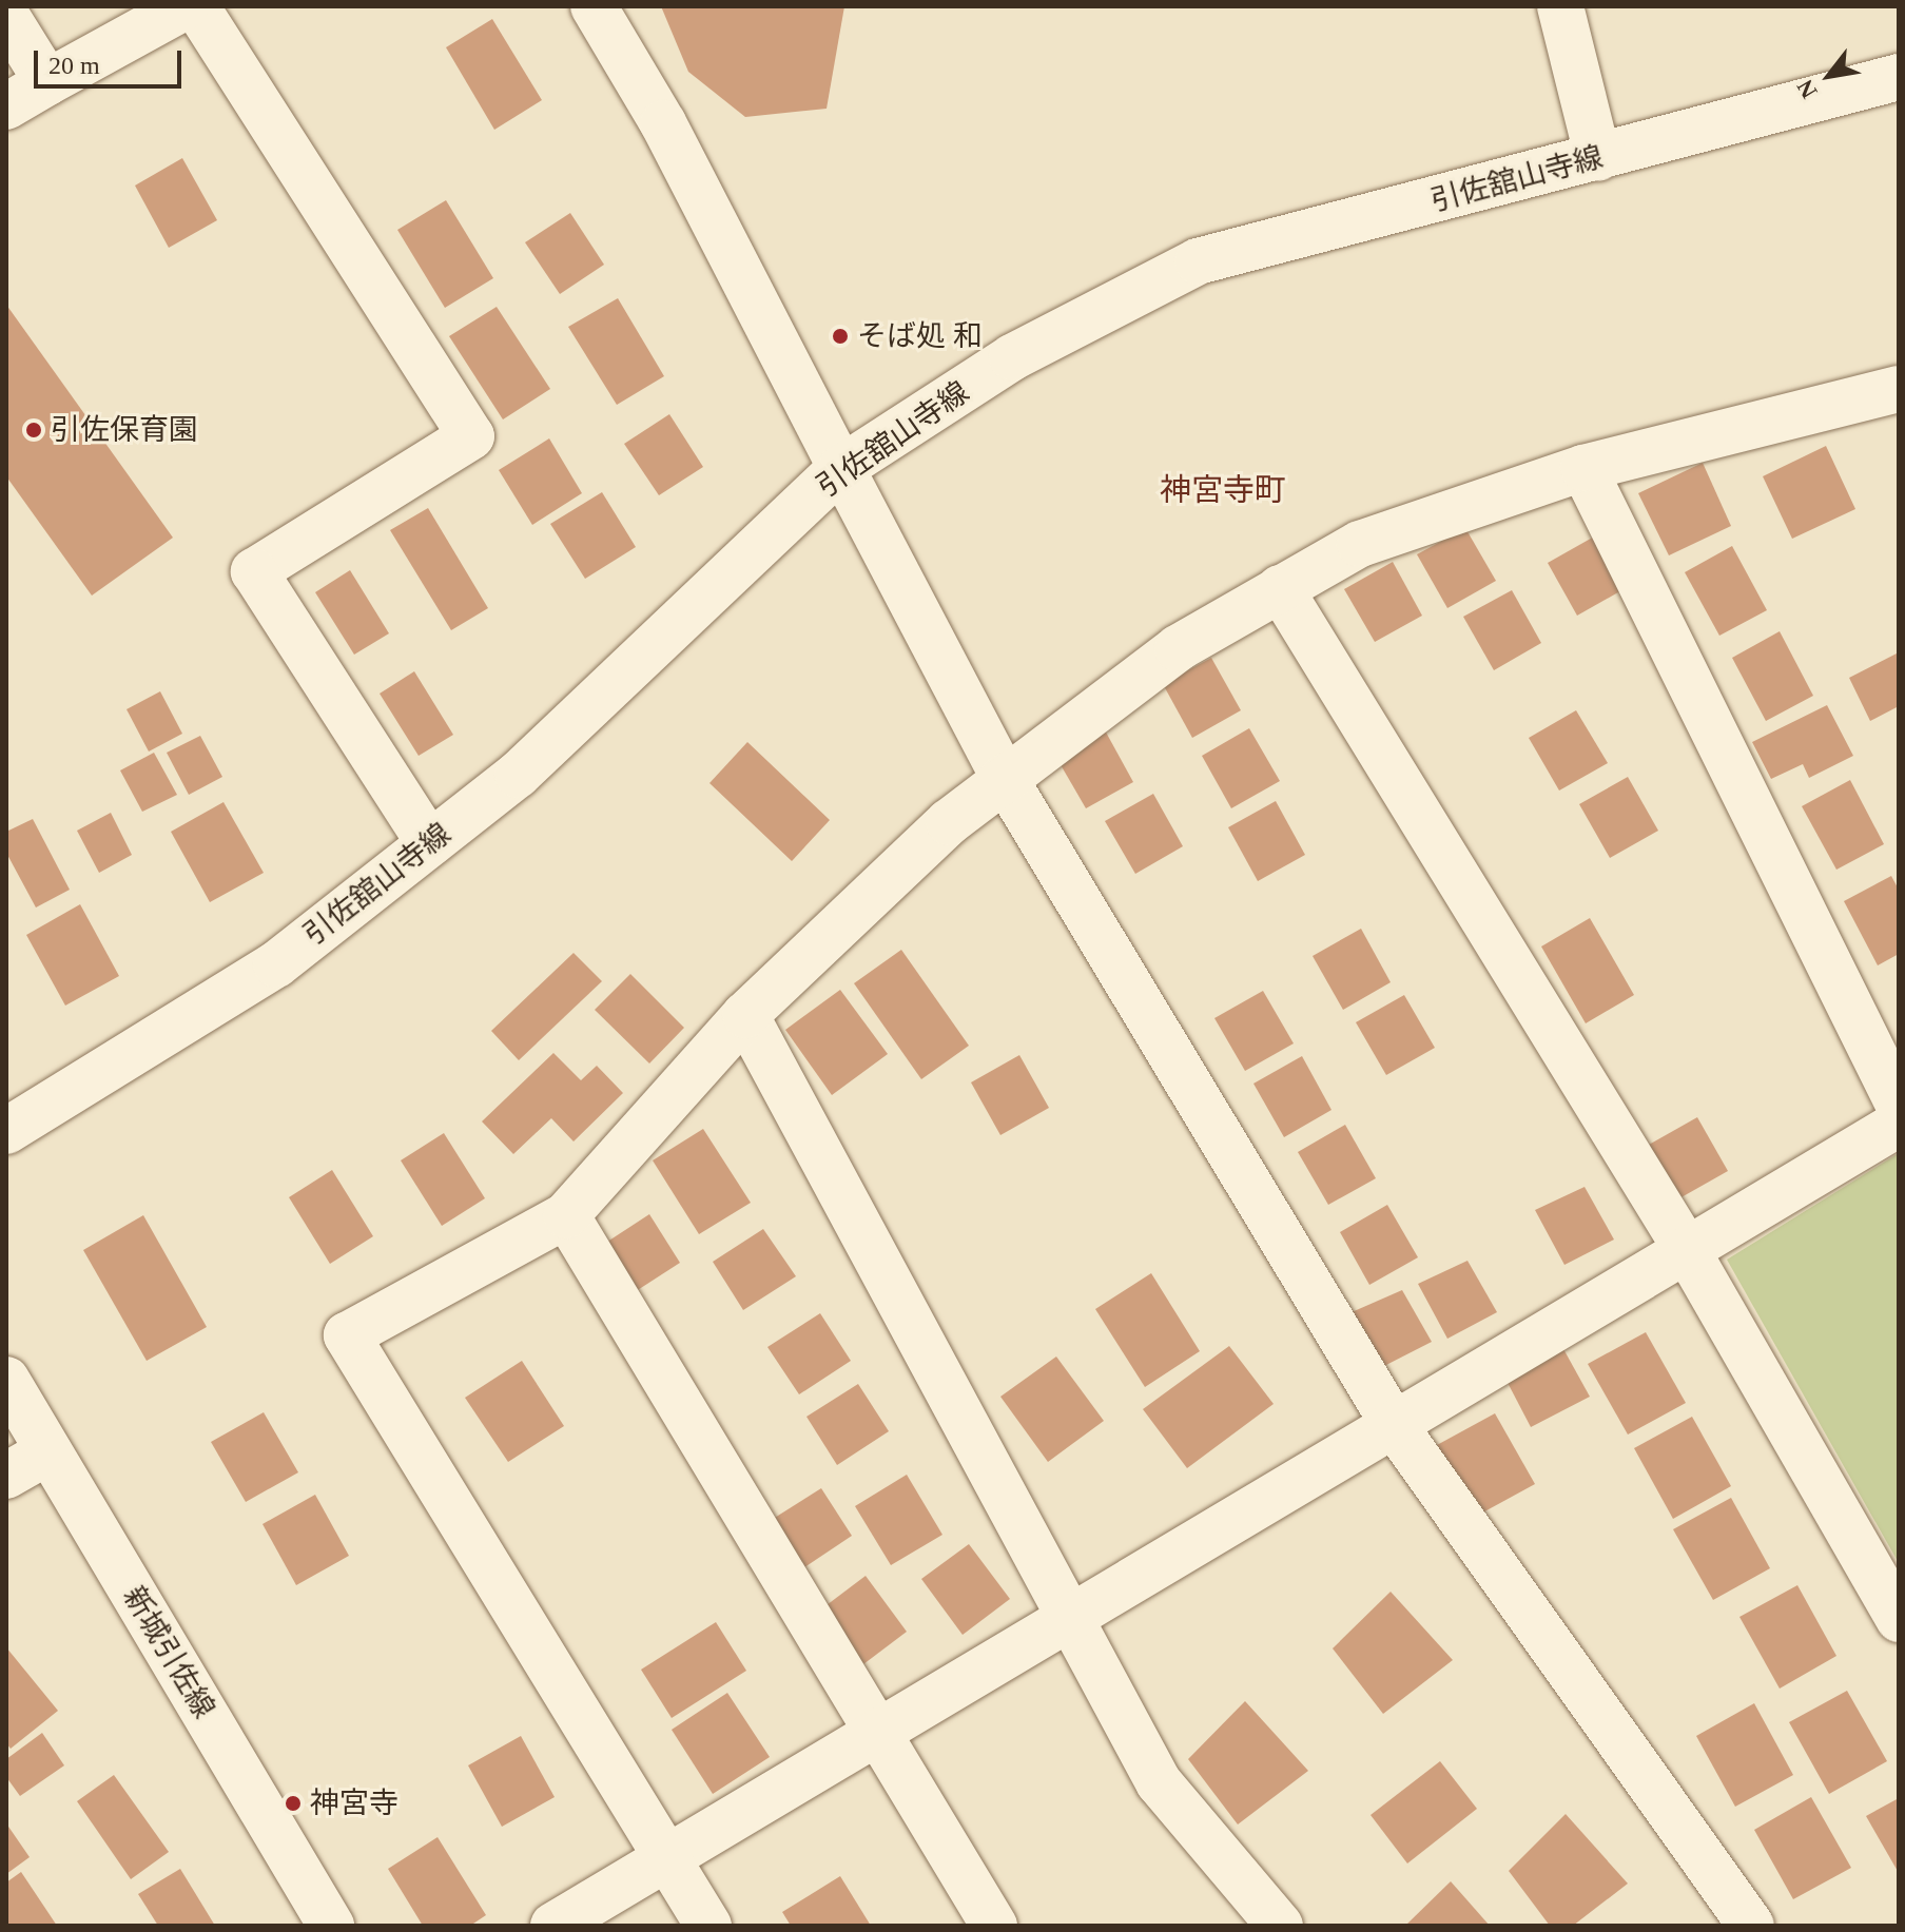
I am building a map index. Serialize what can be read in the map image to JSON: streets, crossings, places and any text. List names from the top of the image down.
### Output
{
  "streets": {
    "street": ["引佐舘山寺線", "新城引佐線"]
  },
  "districts": ["神宮寺町"],
  "places": ["そば処 和", "引佐保育園", "神宮寺"],
  "scale_bar": "20 m",
  "north": "bottom left"
}
